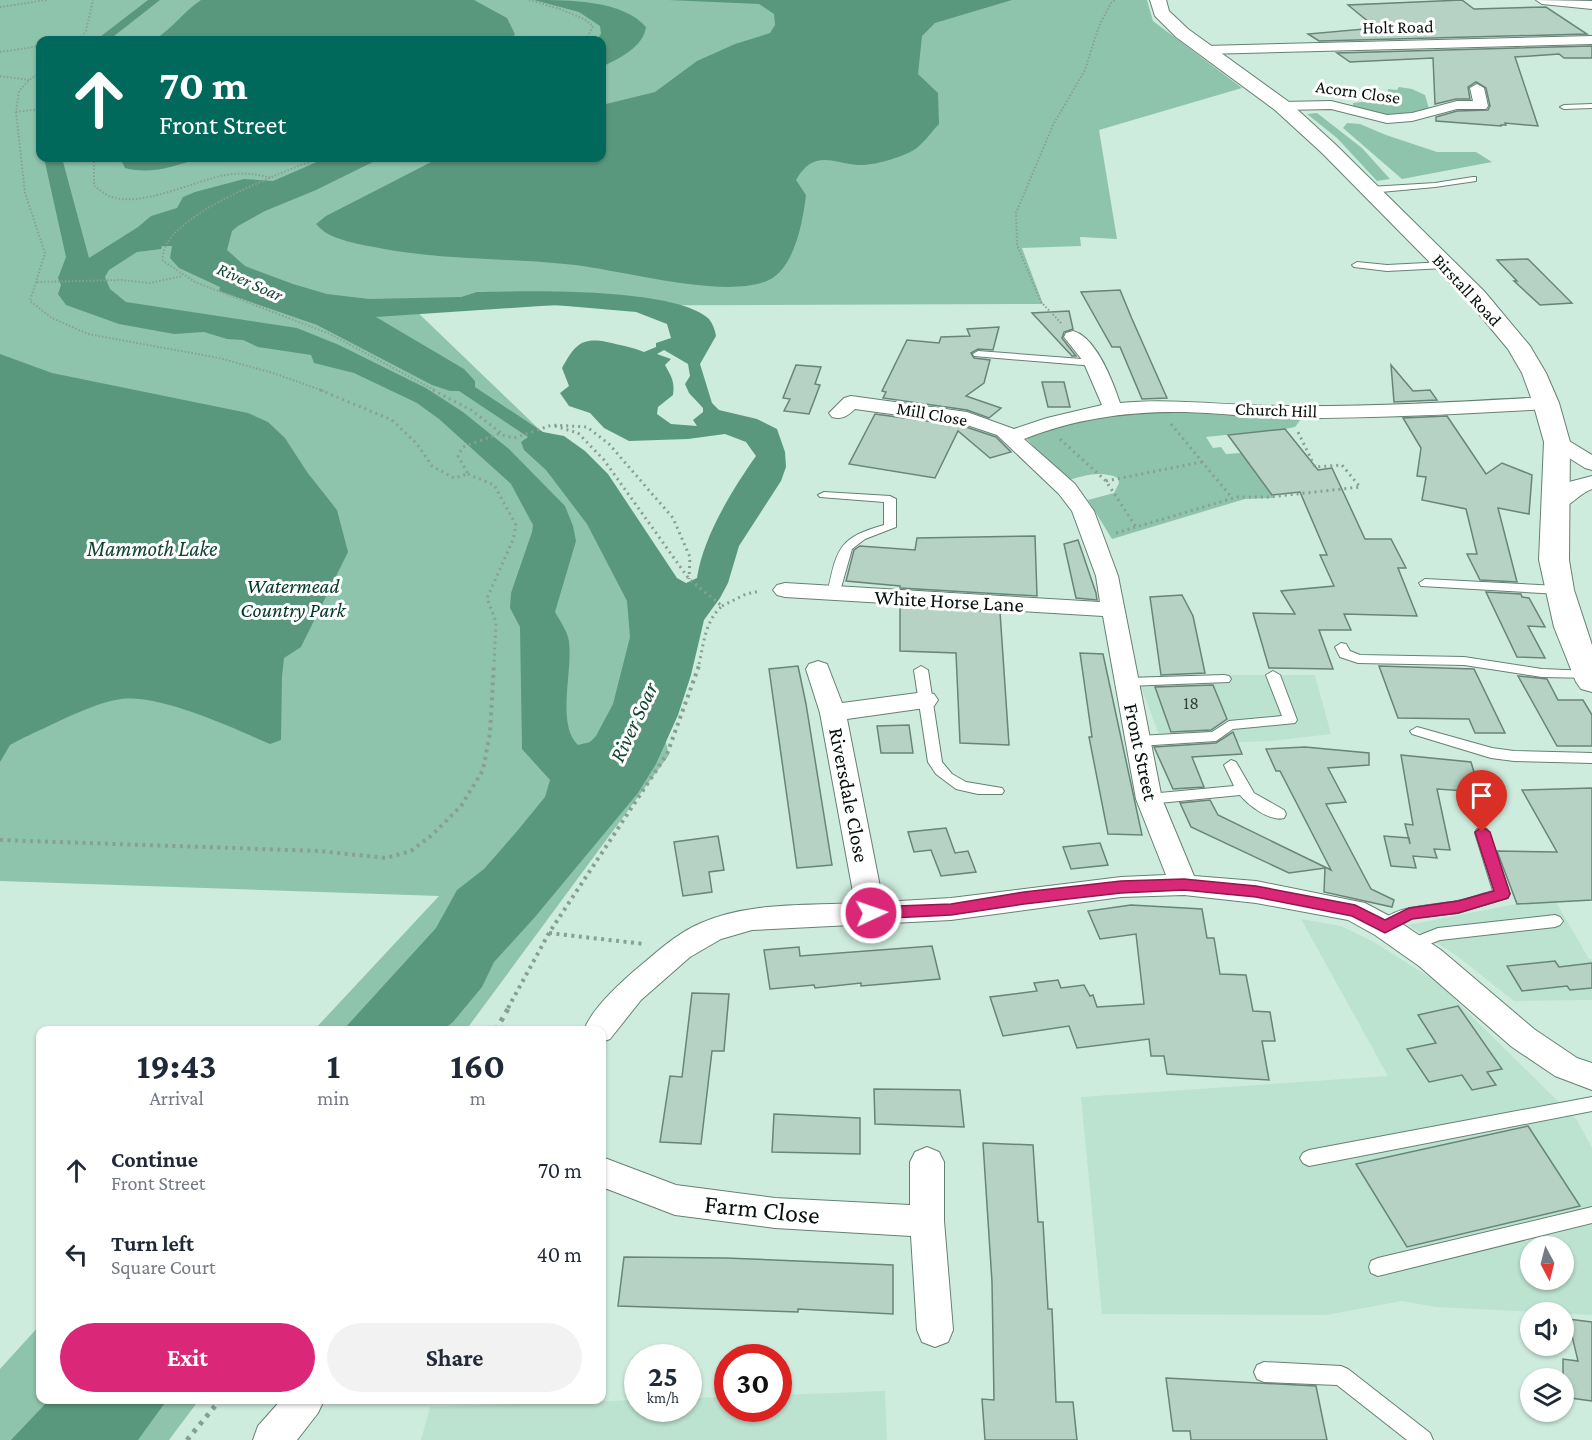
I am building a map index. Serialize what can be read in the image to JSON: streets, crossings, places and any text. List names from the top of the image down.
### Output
{
  "streets": {
    "street": [
      "Holt Road",
      "Acorn Close",
      "Birstall Road",
      "Church Hill",
      "Mill Close",
      "White Horse Lane",
      "Front Street",
      "Riversdale Close",
      "Farm Close"
    ]
  },
  "crossings": [
    ["Holt Road", "Birstall Road"],
    ["Acorn Close", "Birstall Road"],
    ["Birstall Road", "Church Hill"],
    ["Church Hill", "Mill Close"],
    ["Church Hill", "Front Street"],
    ["Mill Close", "Front Street"],
    ["White Horse Lane", "Front Street"]
  ],
  "water": ["River Soar", "Mammoth Lake"],
  "parks": ["Watermead Country Park"],
  "house_numbers": ["18"],
  "north": "bottom",
  "page": {
    "turn": ["70 m", "Front Street"],
    "eta": [
      "19:43",
      "Arrival",
      "1",
      "min",
      "160",
      "m"
    ],
    "list": [
      {
        "name": "Continue",
        "note": "Front Street",
        "value": "70 m"
      },
      {
        "name": "Turn left",
        "note": "Square Court",
        "value": "40 m"
      }
    ],
    "buttons": ["Exit", "Share"],
    "speed": "25 km/h",
    "limit": "30"
  }
}
